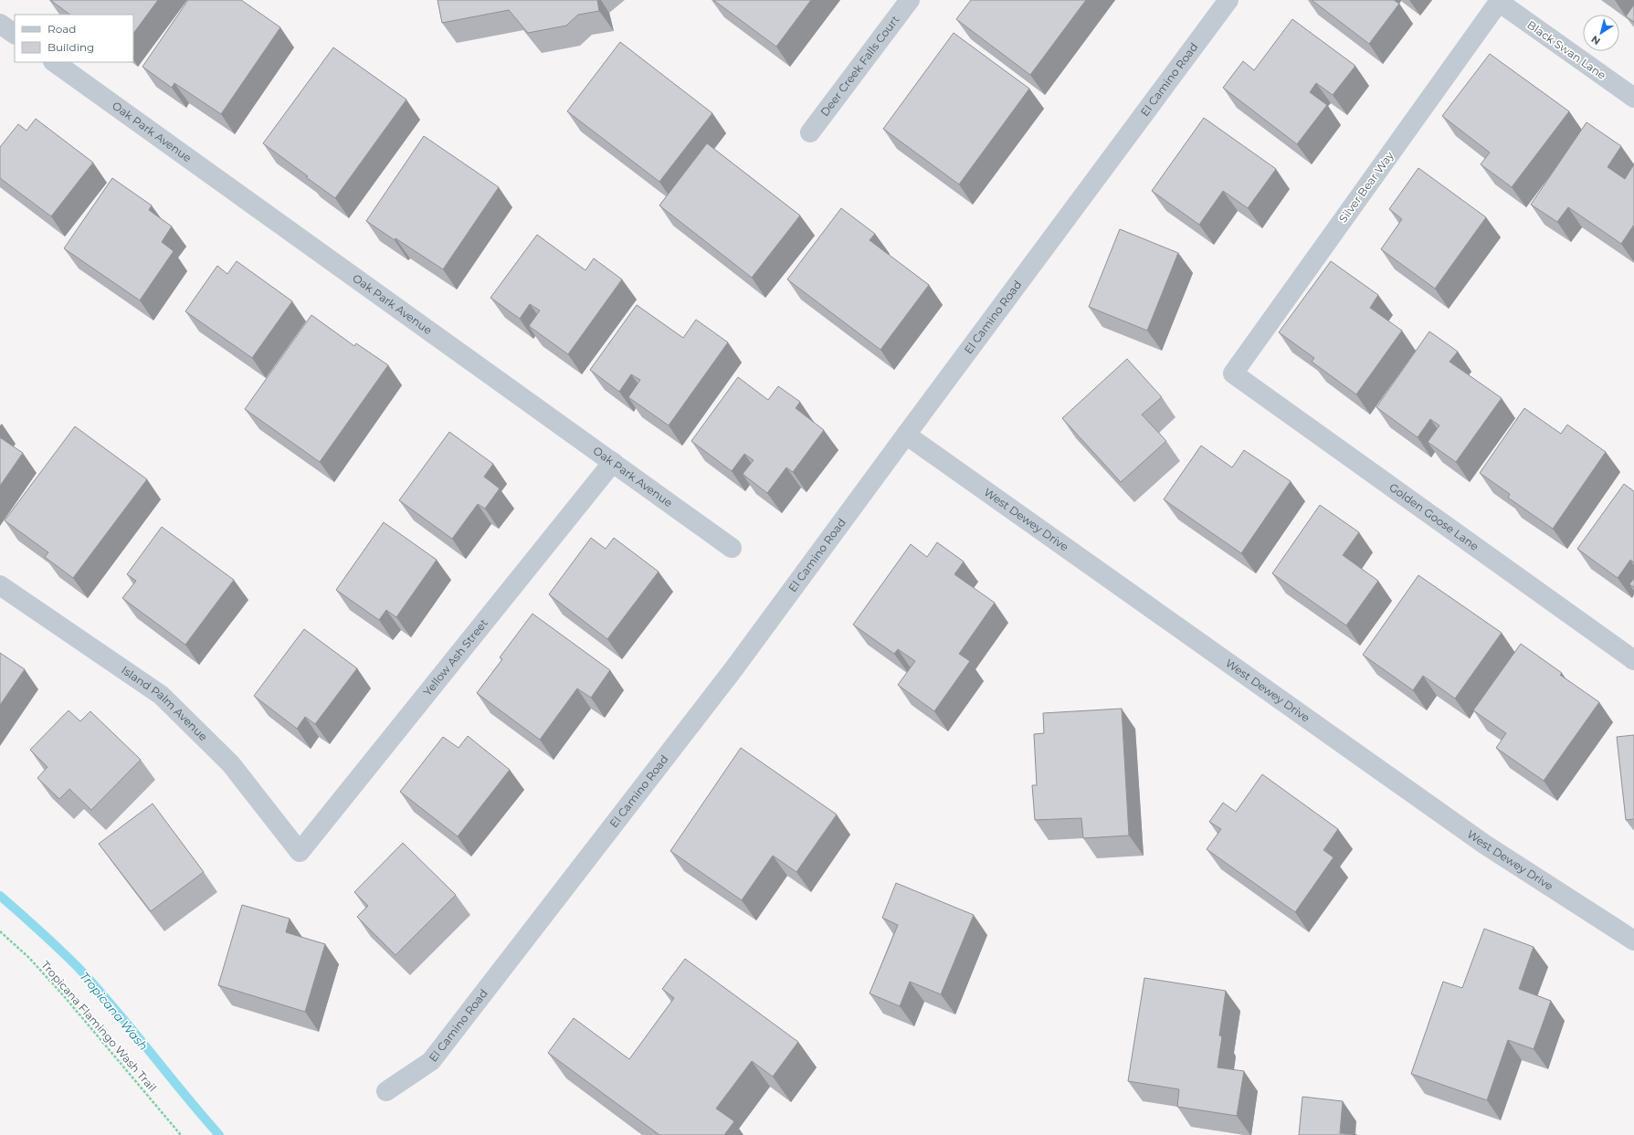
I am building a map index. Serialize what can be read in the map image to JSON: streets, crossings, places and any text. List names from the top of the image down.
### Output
{
  "streets": {
    "street": [
      "Black Swan Lane",
      "Deer Creek Falls Court",
      "El Camino Road",
      "Oak Park Avenue",
      "Silver Bear Way",
      "Golden Goose Lane",
      "West Dewey Drive",
      "Yellow Ash Street",
      "Island Palm Avenue"
    ],
    "path": ["Tropicana Flamingo Wash Trail"]
  },
  "crossings": [
    ["Black Swan Lane", "Silver Bear Way"],
    ["El Camino Road", "West Dewey Drive"],
    ["Oak Park Avenue", "Yellow Ash Street"],
    ["Silver Bear Way", "Golden Goose Lane"],
    ["Yellow Ash Street", "Island Palm Avenue"]
  ],
  "water": ["Tropicana Wash"],
  "legend": ["Road", "Building"],
  "north": "bottom left"
}
